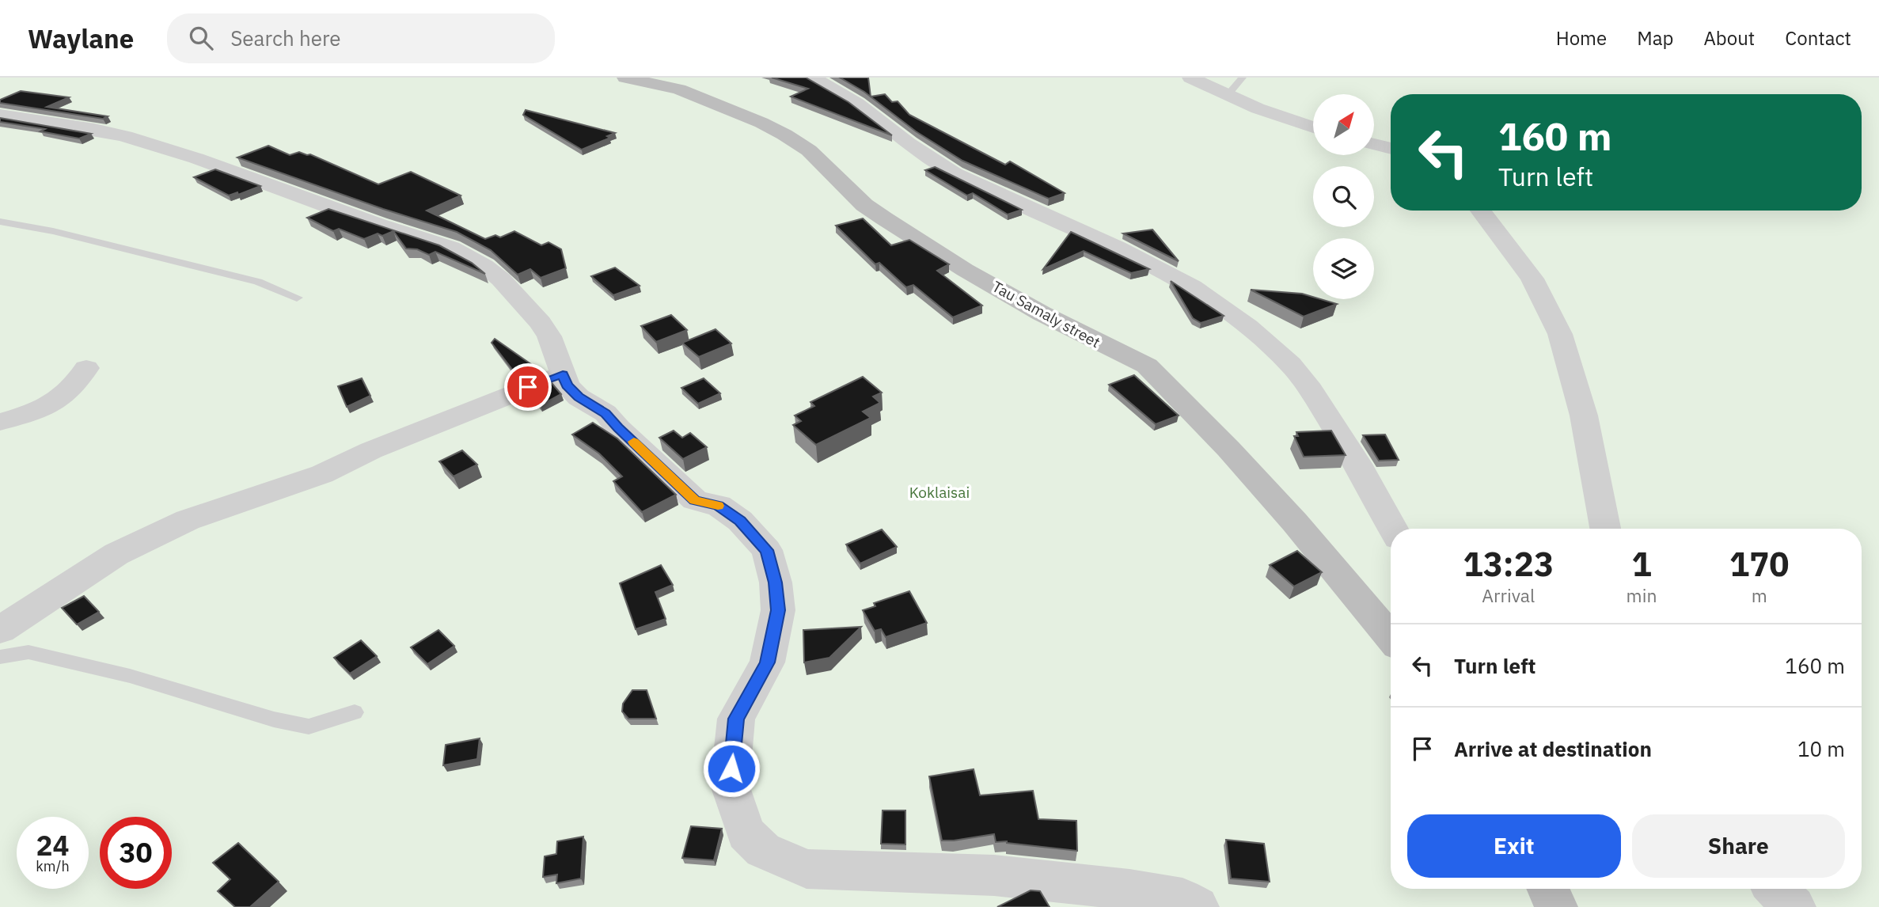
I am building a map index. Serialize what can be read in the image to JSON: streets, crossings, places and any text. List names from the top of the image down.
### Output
{
  "streets": {
    "street": ["Tau Samaly street"]
  },
  "parks": ["Koklaisai"],
  "north": "top right",
  "page": {
    "header": "Waylane",
    "search": "Search here",
    "nav": [
      "Home",
      "Map",
      "About",
      "Contact"
    ],
    "turn": ["160 m", "Turn left"],
    "eta": [
      "13:23",
      "Arrival",
      "1",
      "min",
      "170",
      "m"
    ],
    "list": [
      {
        "name": "Turn left",
        "value": "160 m"
      },
      {
        "name": "Arrive at destination",
        "value": "10 m"
      }
    ],
    "buttons": ["Exit", "Share"],
    "speed": "24 km/h",
    "limit": "30"
  }
}
